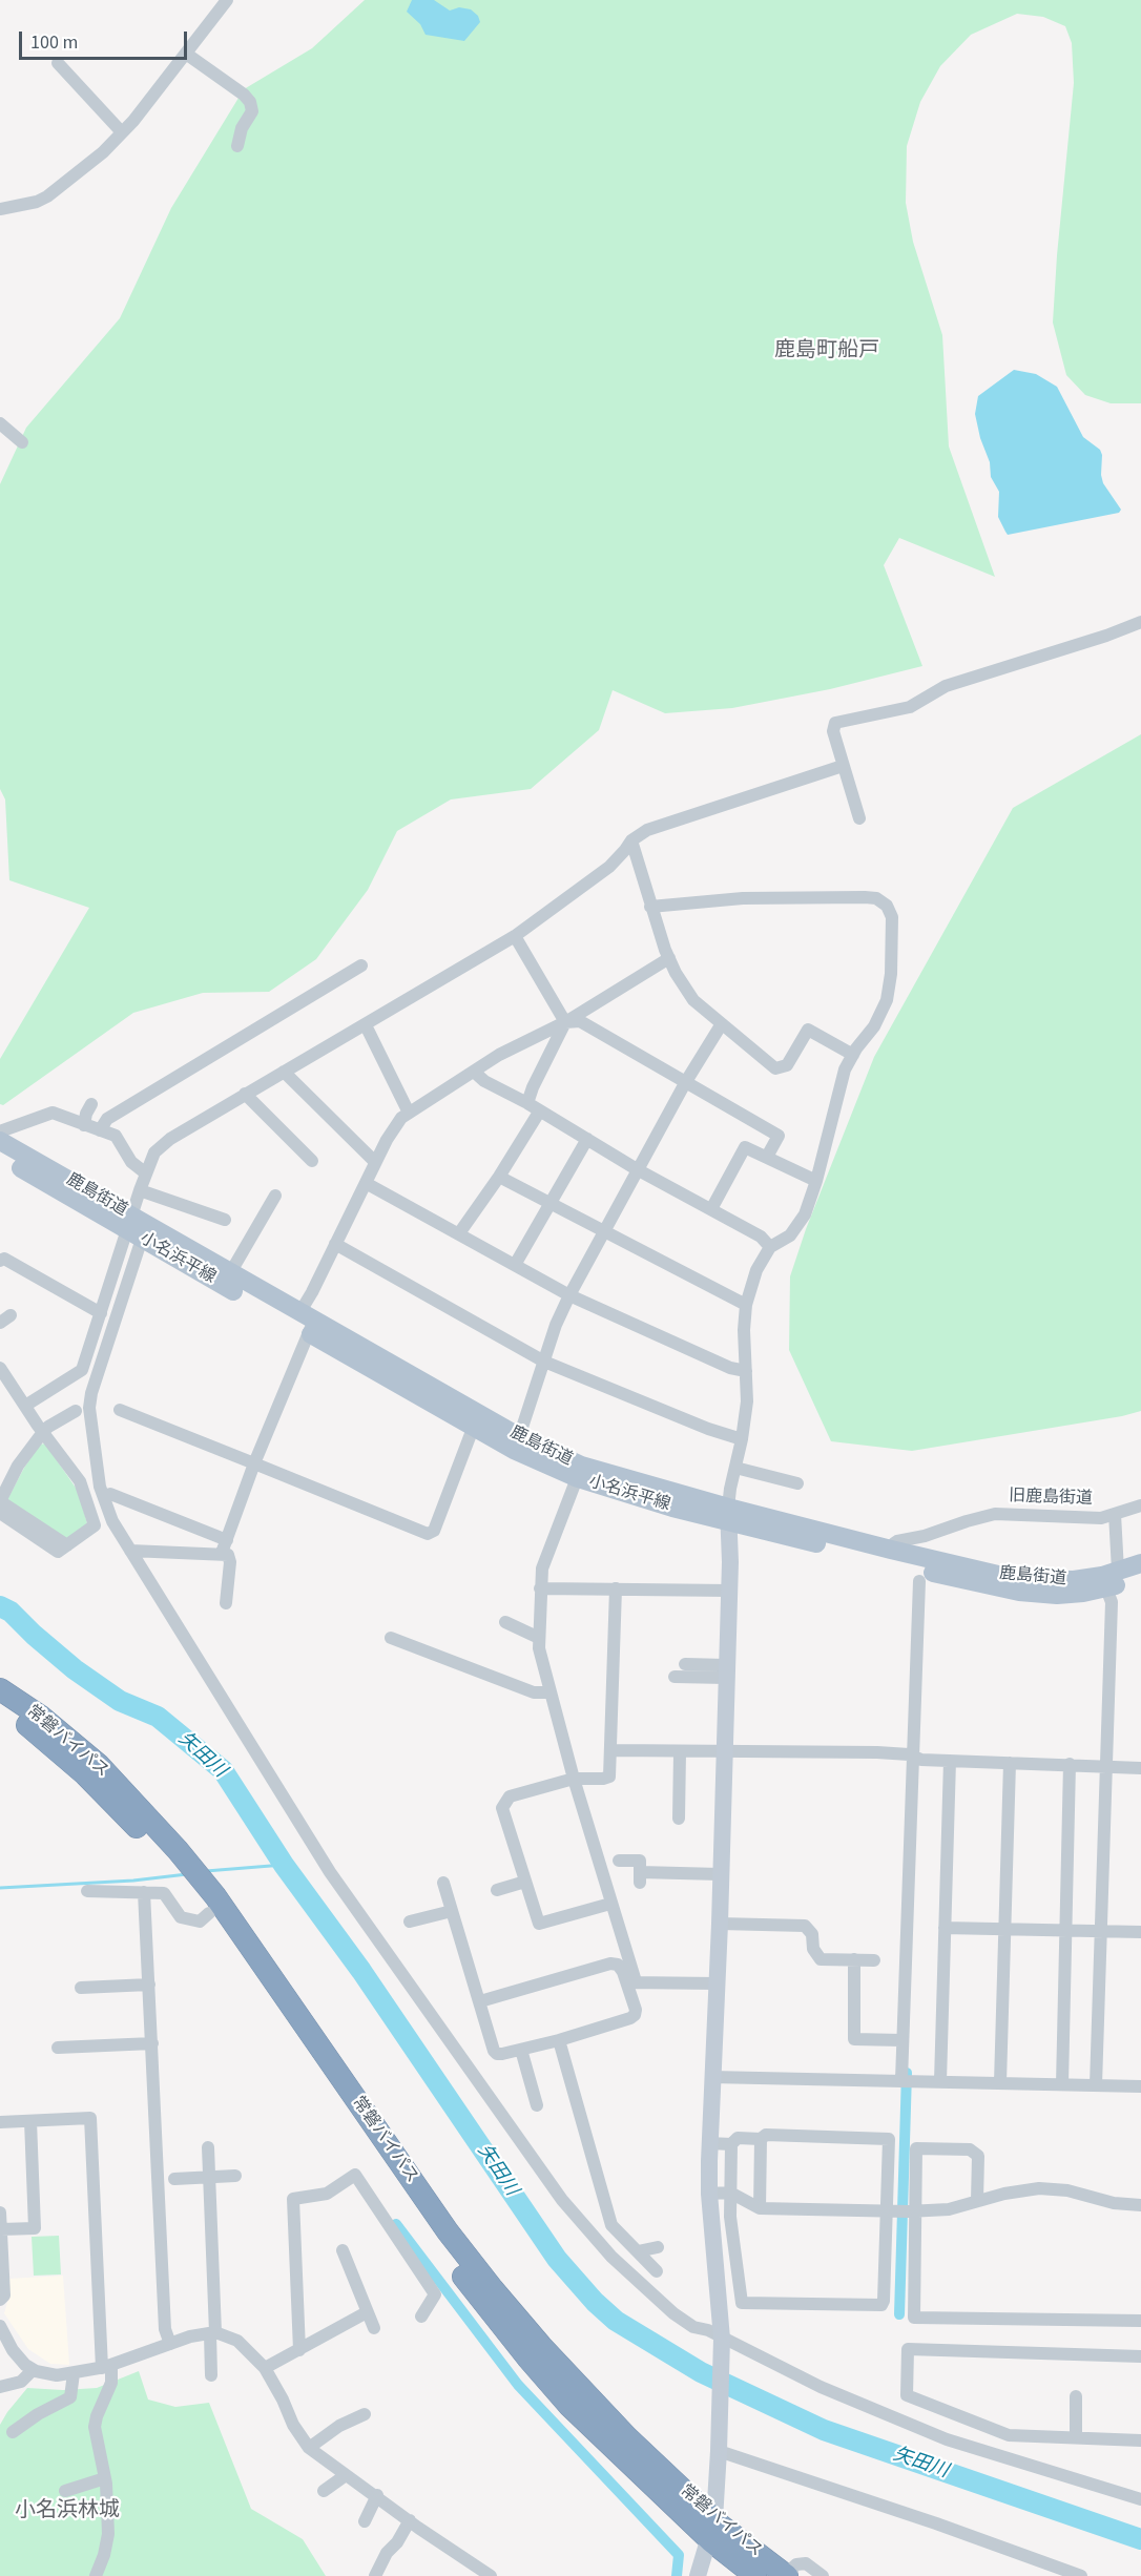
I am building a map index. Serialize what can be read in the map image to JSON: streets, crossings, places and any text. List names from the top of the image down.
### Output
{
  "streets": {
    "highway": ["常磐バイパス"],
    "main road": ["鹿島街道", "小名浜平線"],
    "street": ["旧鹿島街道"]
  },
  "crossings": [
    ["鹿島街道", "小名浜平線"],
    ["鹿島街道", "旧鹿島街道"]
  ],
  "districts": ["鹿島町船戸", "小名浜林城"],
  "water": ["矢田川"],
  "scale_bar": "100 m"
}
